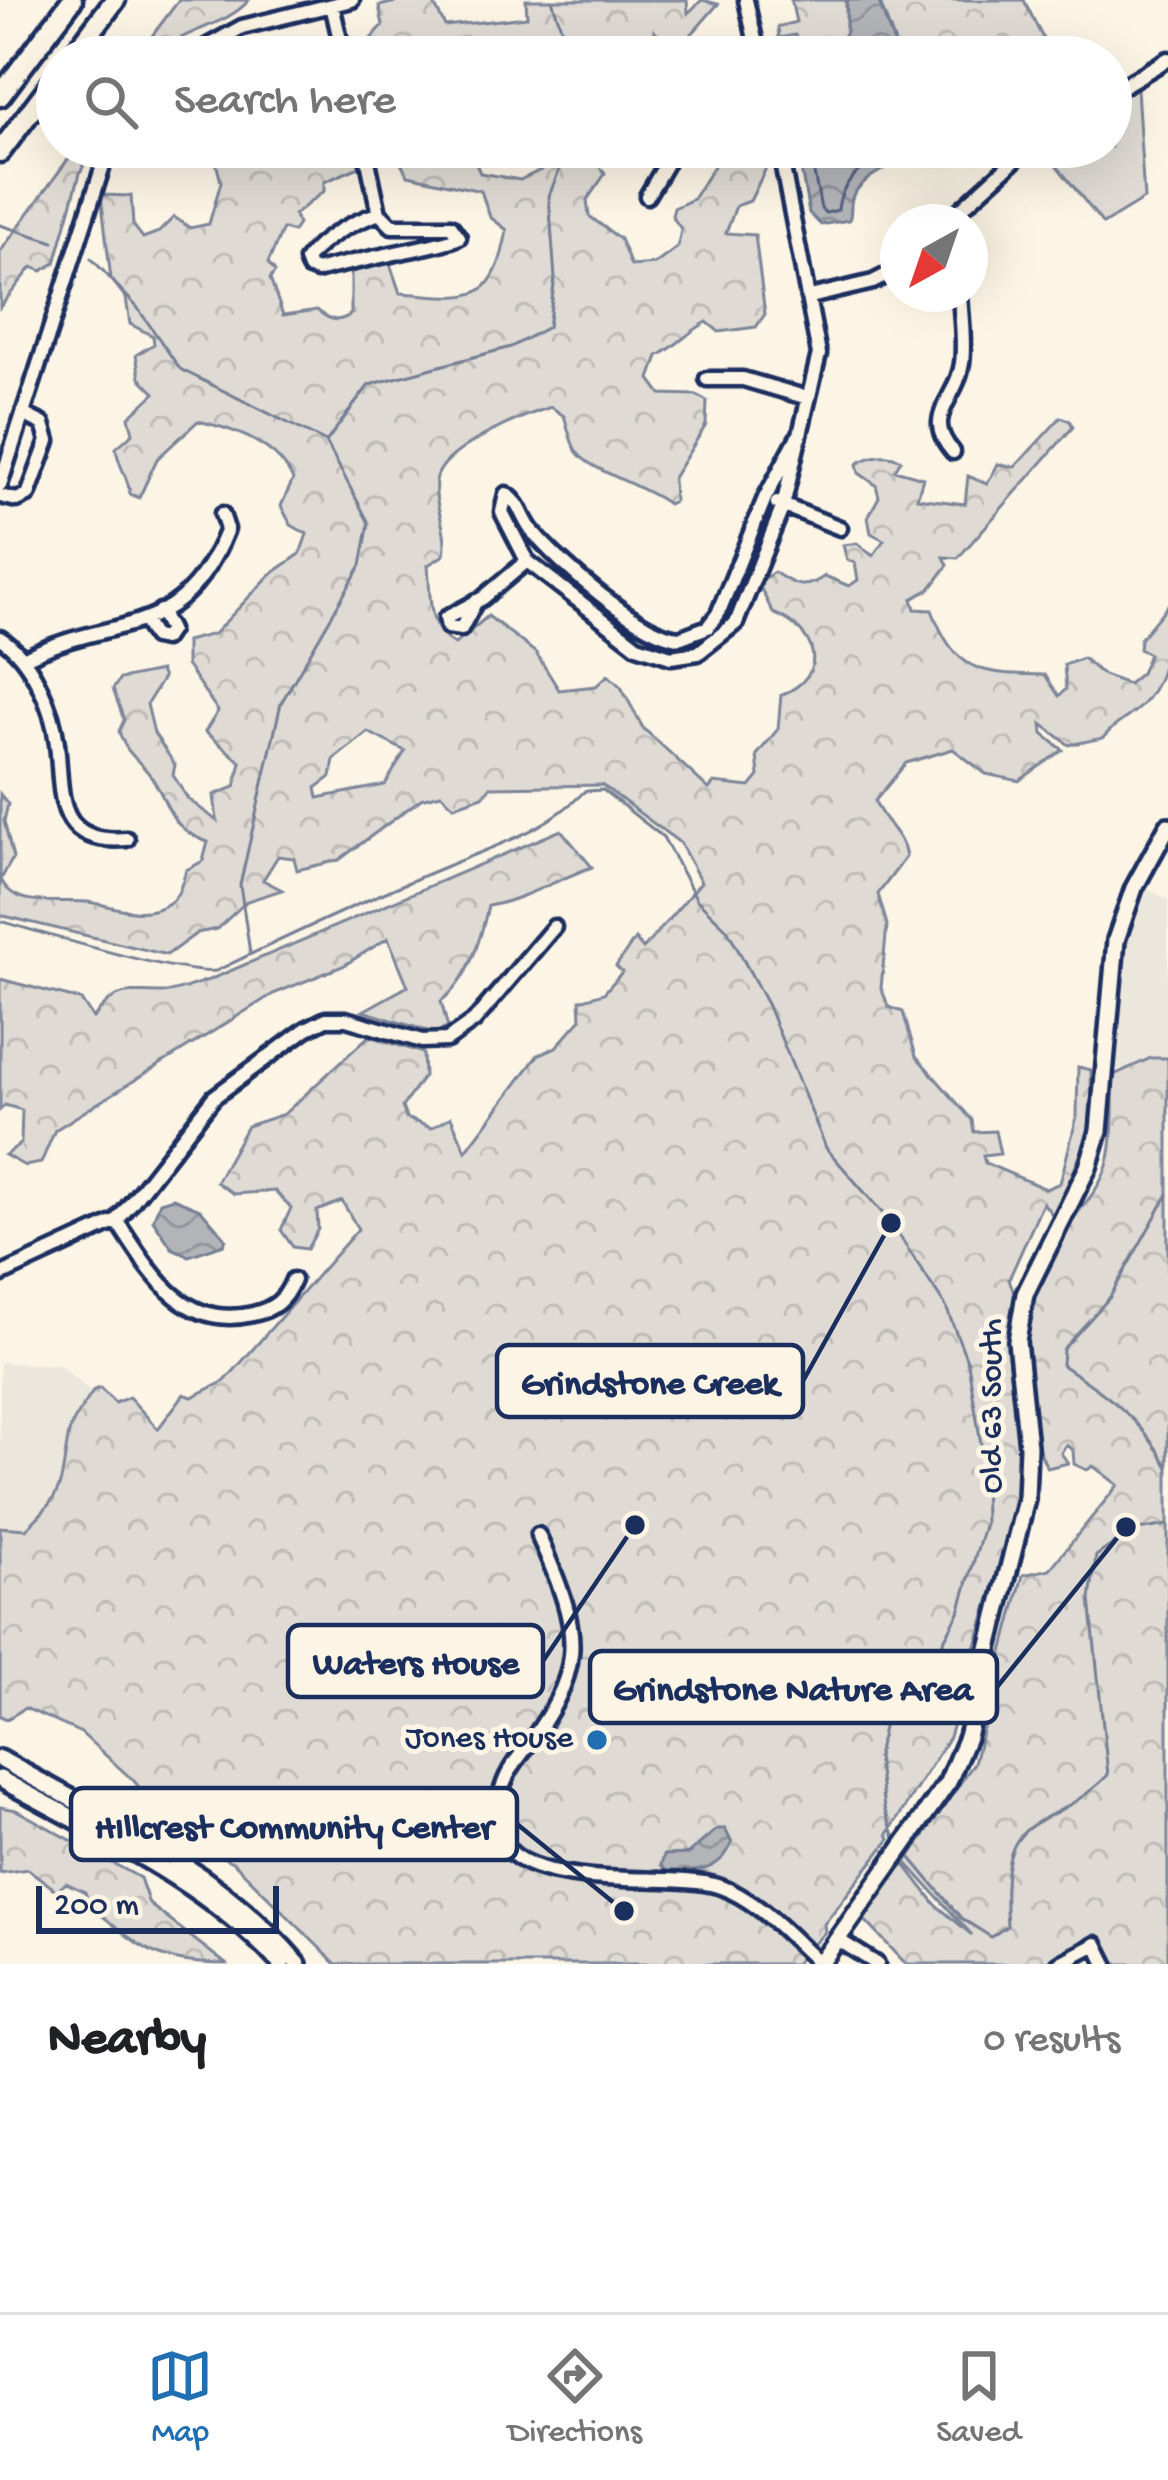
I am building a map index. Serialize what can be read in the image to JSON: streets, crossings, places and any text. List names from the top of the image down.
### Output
{
  "streets": {
    "main road": ["Old 63 South"]
  },
  "places": [
    "Grindstone Creek",
    "Waters House",
    "Grindstone Nature Area",
    "Jones House",
    "HIllcrest Community Center"
  ],
  "scale_bar": "200 m",
  "north": "bottom left",
  "page": {
    "search": "Search here",
    "scale": "200 m",
    "heading": ["Nearby", "0 results"],
    "nav": ["Map", "Directions", "Saved"]
  }
}
